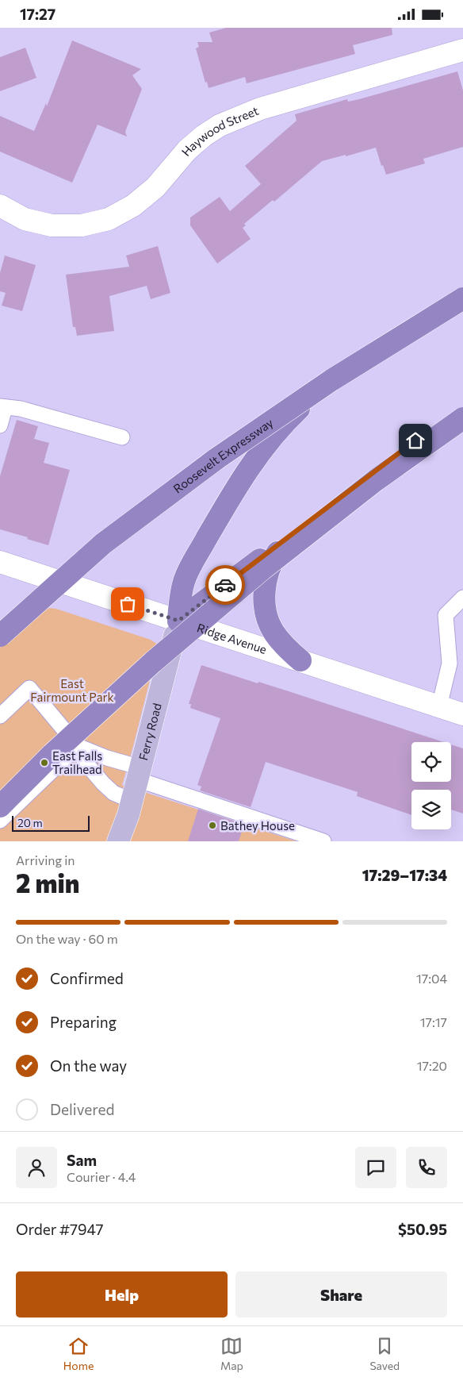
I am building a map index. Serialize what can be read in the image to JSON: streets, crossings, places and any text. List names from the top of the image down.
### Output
{
  "streets": {
    "highway": ["Roosevelt Expressway"],
    "main road": ["Ferry Road"],
    "street": ["Haywood Street", "Ridge Avenue"]
  },
  "crossings": [
    ["Ridge Avenue", "Ferry Road"]
  ],
  "parks": ["East Fairmount Park"],
  "places": ["East Falls Trailhead", "Bathey House"],
  "scale_bar": "20 m",
  "page": {
    "status": "17:27",
    "scale": "20 m",
    "heading": ["2 min", "Arriving in", "17:29–17:34"],
    "panel": [
      "Sam",
      "Courier · 4.4",
      "Order #7947",
      "$50.95"
    ],
    "bar": "On the way · 60 m",
    "list": [
      ["Confirmed", "17:04"],
      ["Preparing", "17:17"],
      ["On the way", "17:20"],
      "Delivered"
    ],
    "buttons": ["Help", "Share"],
    "tabs": ["Home", "Map", "Saved"]
  }
}
